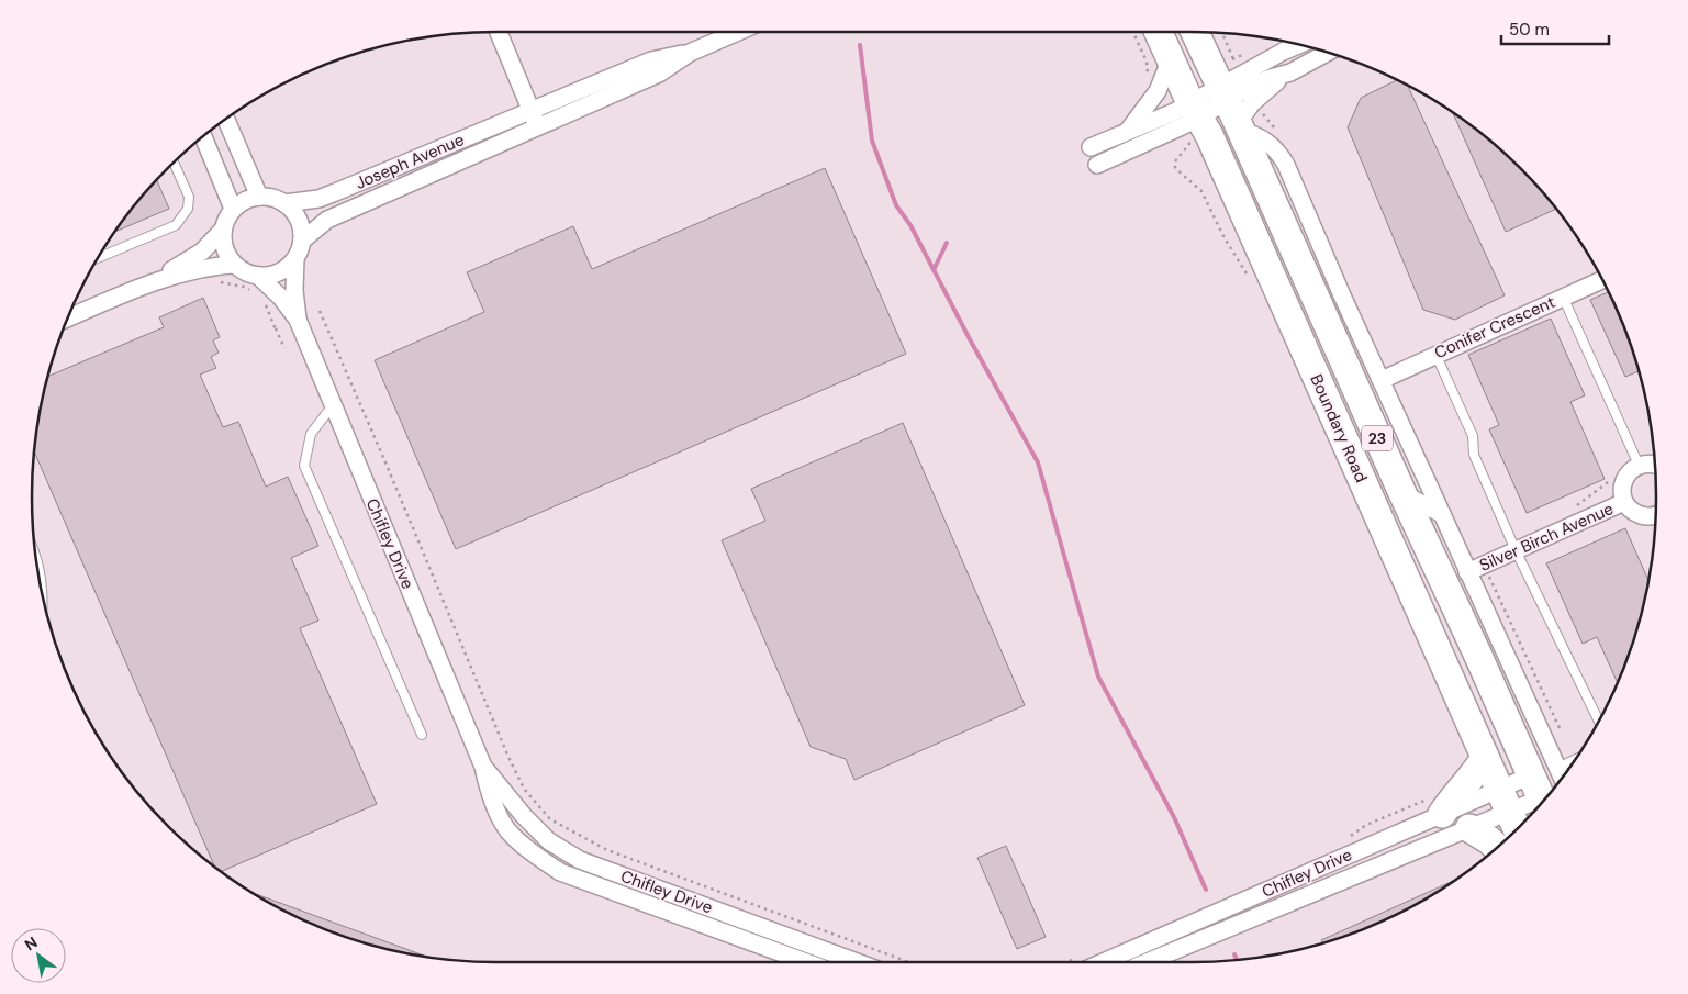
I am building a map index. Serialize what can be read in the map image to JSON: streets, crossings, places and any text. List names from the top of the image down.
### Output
{
  "streets": {
    "main road": ["Boundary Road", "23"],
    "street": [
      "Joseph Avenue",
      "Conifer Crescent",
      "Silver Birch Avenue",
      "Chifley Drive"
    ]
  },
  "crossings": [
    ["Joseph Avenue", "Chifley Drive"],
    ["Boundary Road", "Chifley Drive"]
  ],
  "scale_bar": "50 m",
  "north": "top left"
}
